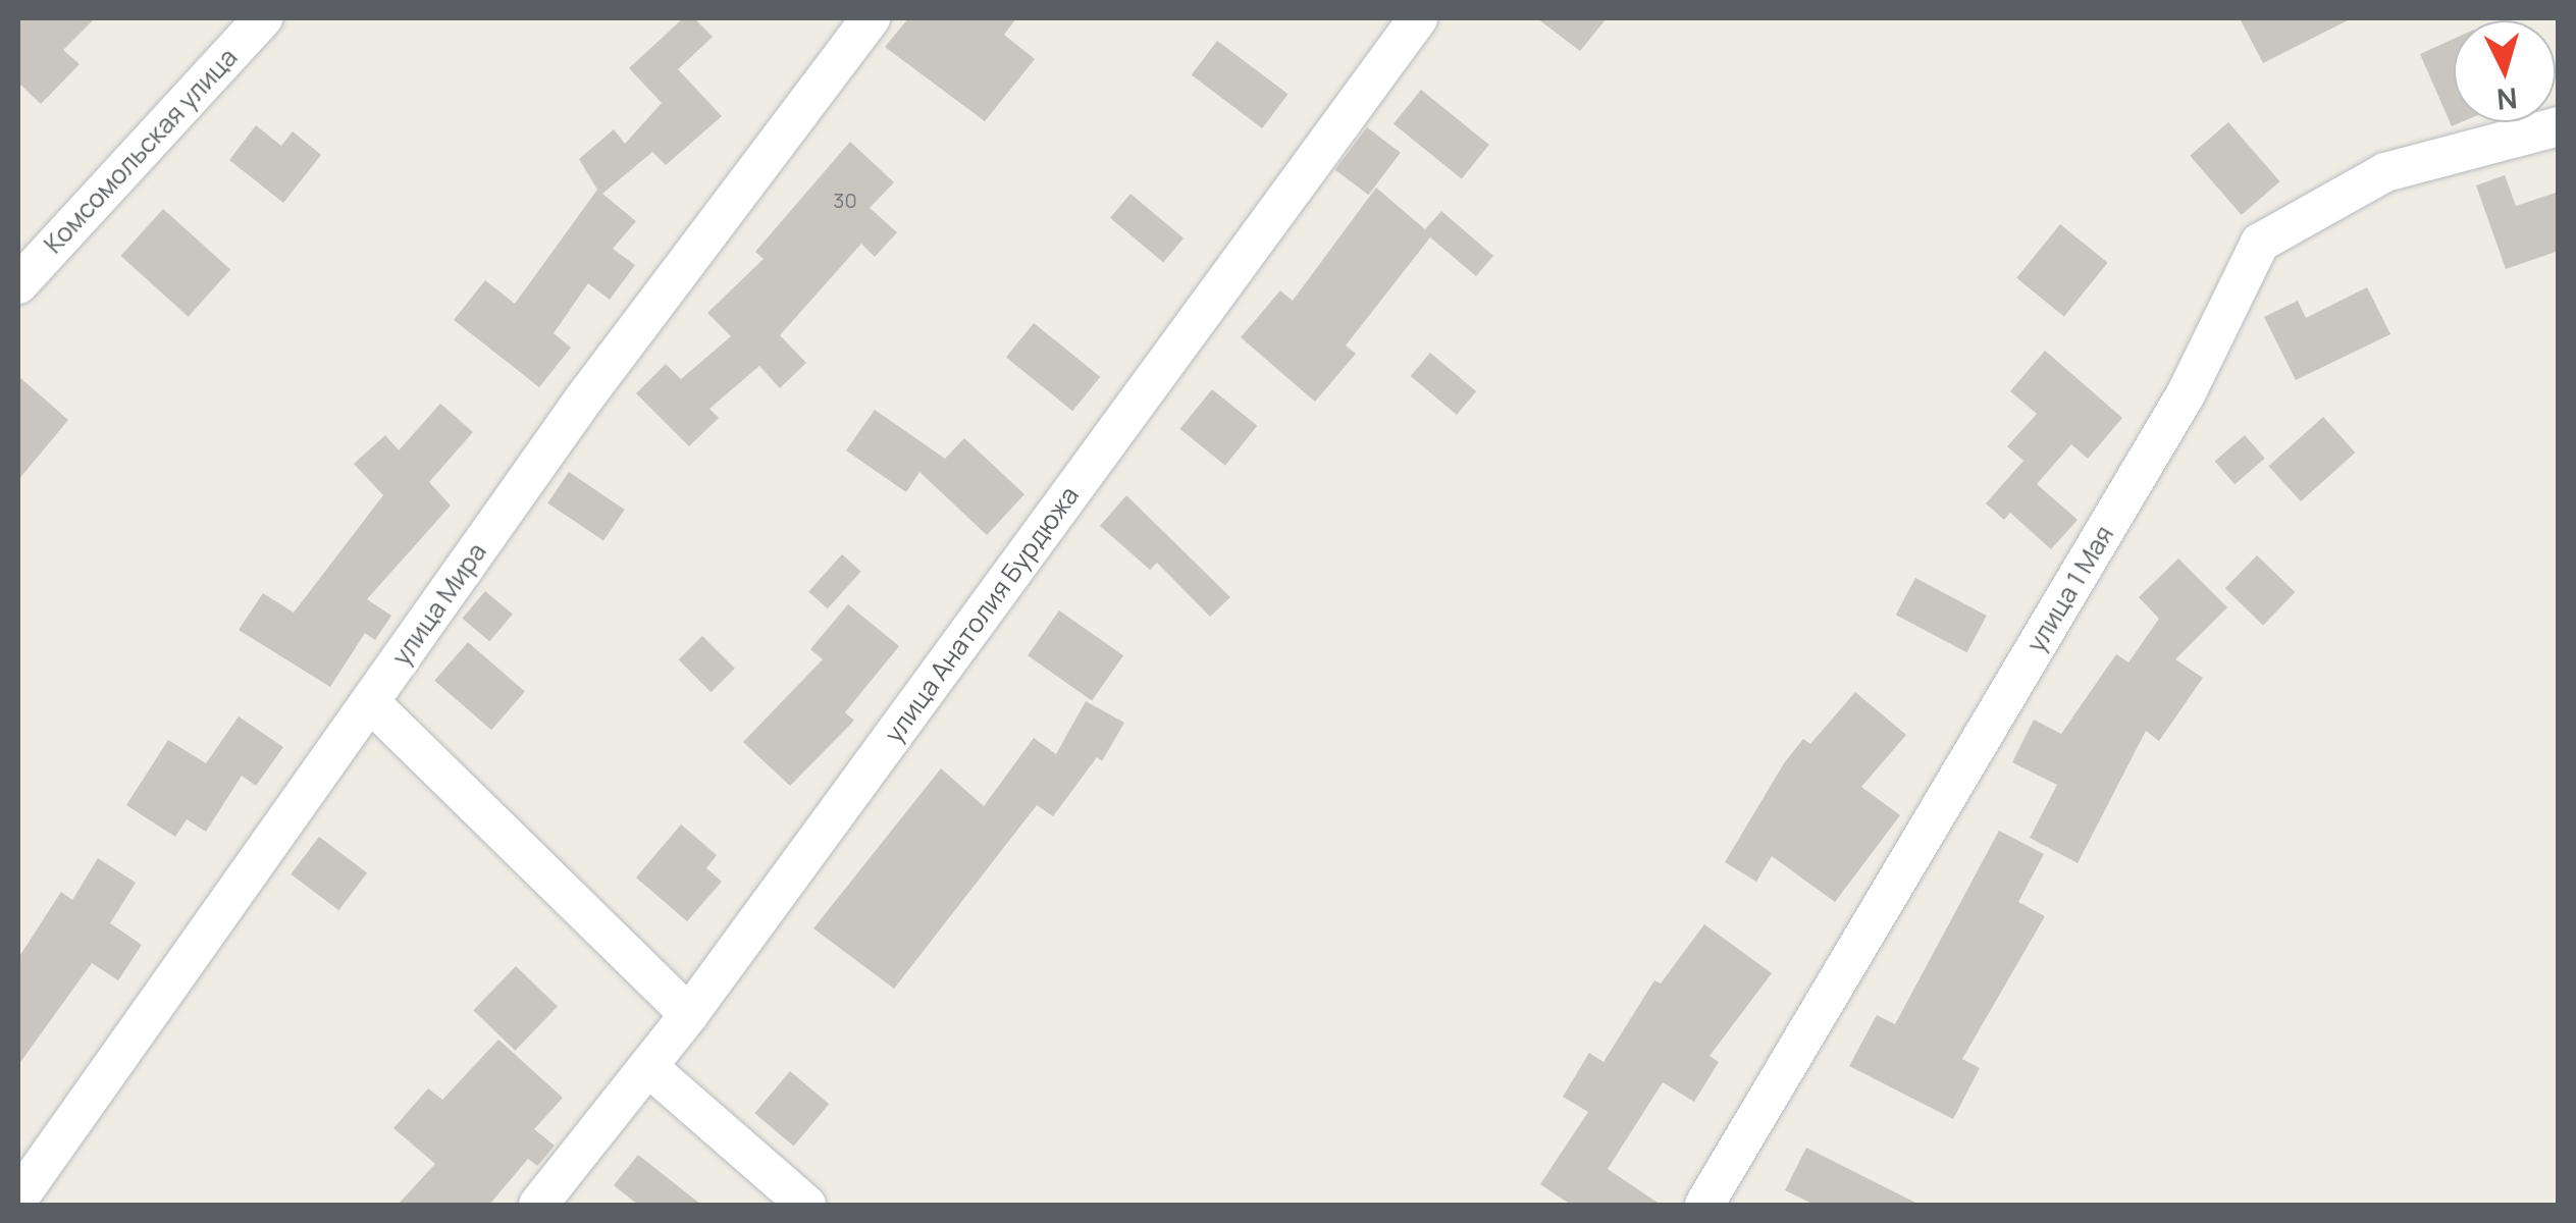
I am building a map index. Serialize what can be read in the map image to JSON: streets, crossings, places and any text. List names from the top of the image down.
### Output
{
  "streets": {
    "street": [
      "Комсомольская улица",
      "улица 1 Мая",
      "улица Мира",
      "улица Анатолия Бурдюжа"
    ]
  },
  "house_numbers": ["30"],
  "north": "bottom"
}
